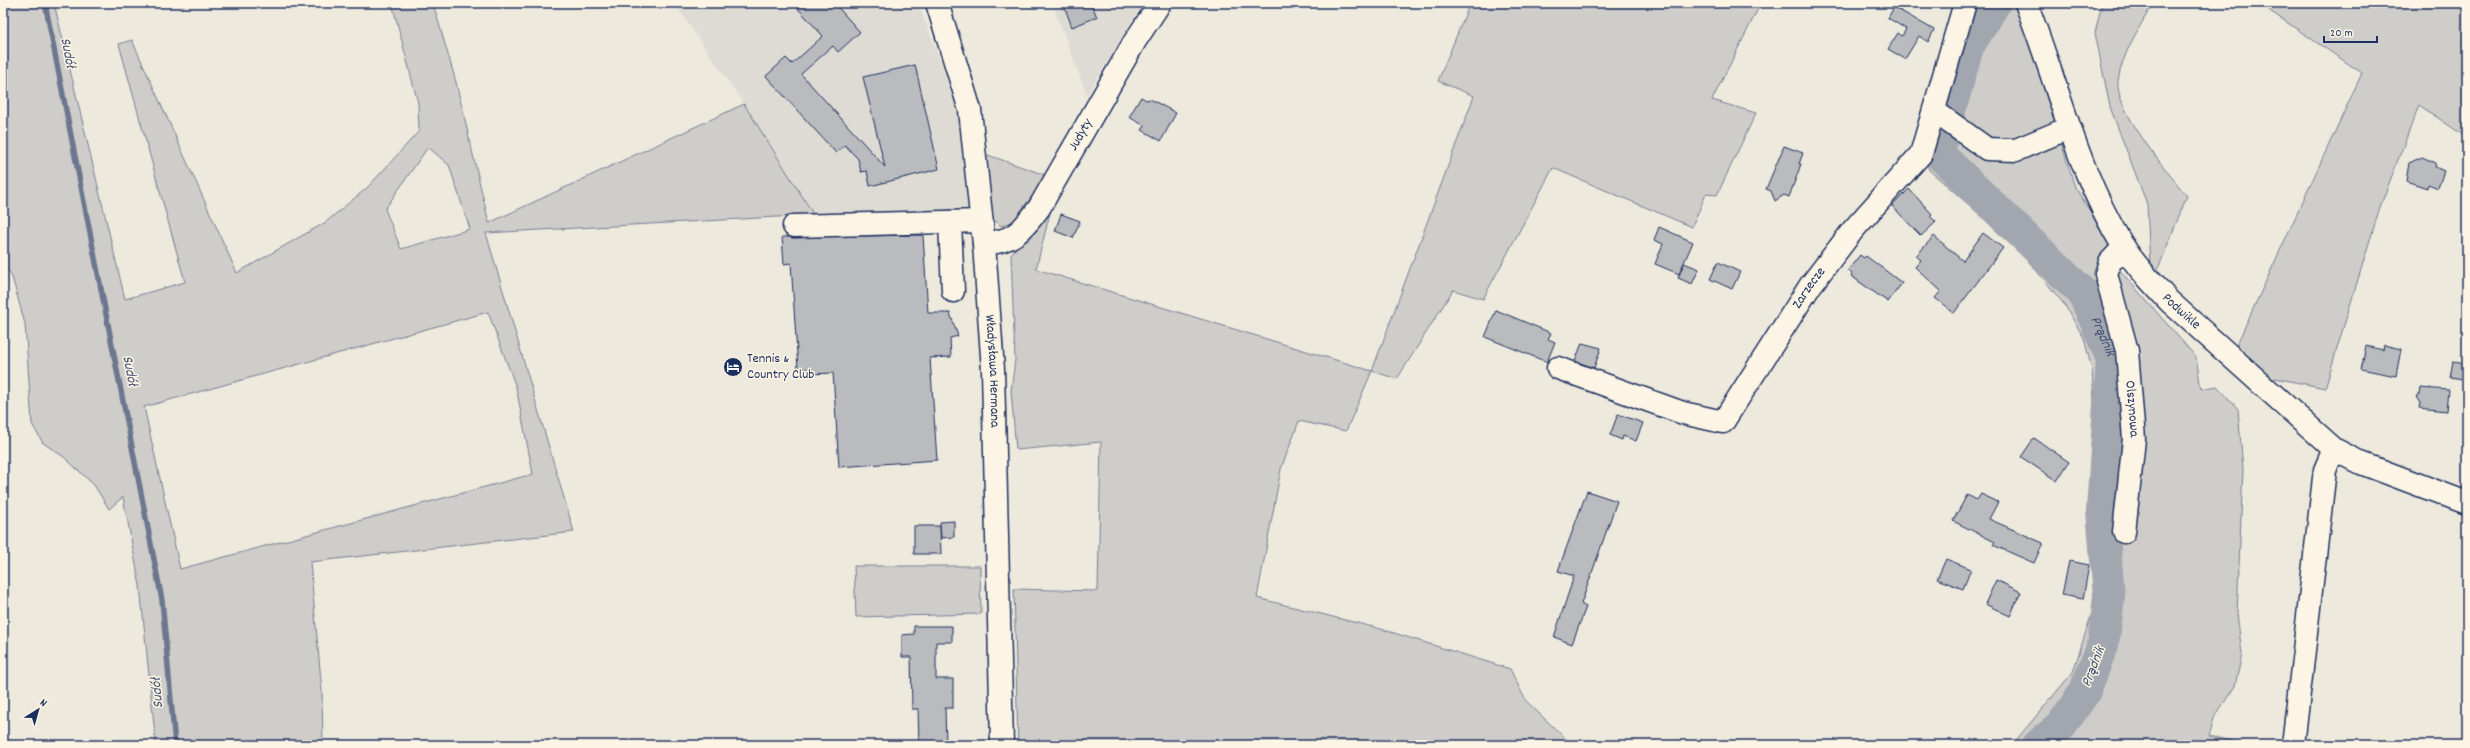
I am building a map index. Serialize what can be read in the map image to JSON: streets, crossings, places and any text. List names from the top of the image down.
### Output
{
  "streets": {
    "street": [
      "Judyty",
      "Zarzecze",
      "Podwikle",
      "Władysława Hermana",
      "Olszynowa"
    ]
  },
  "crossings": [
    ["Judyty", "Władysława Hermana"],
    ["Podwikle", "Olszynowa"]
  ],
  "water": ["Sudół", "Prądnik"],
  "places": {
    "hotel": ["Tennis & Country Club"]
  },
  "scale_bar": "20 m",
  "north": "top right"
}
